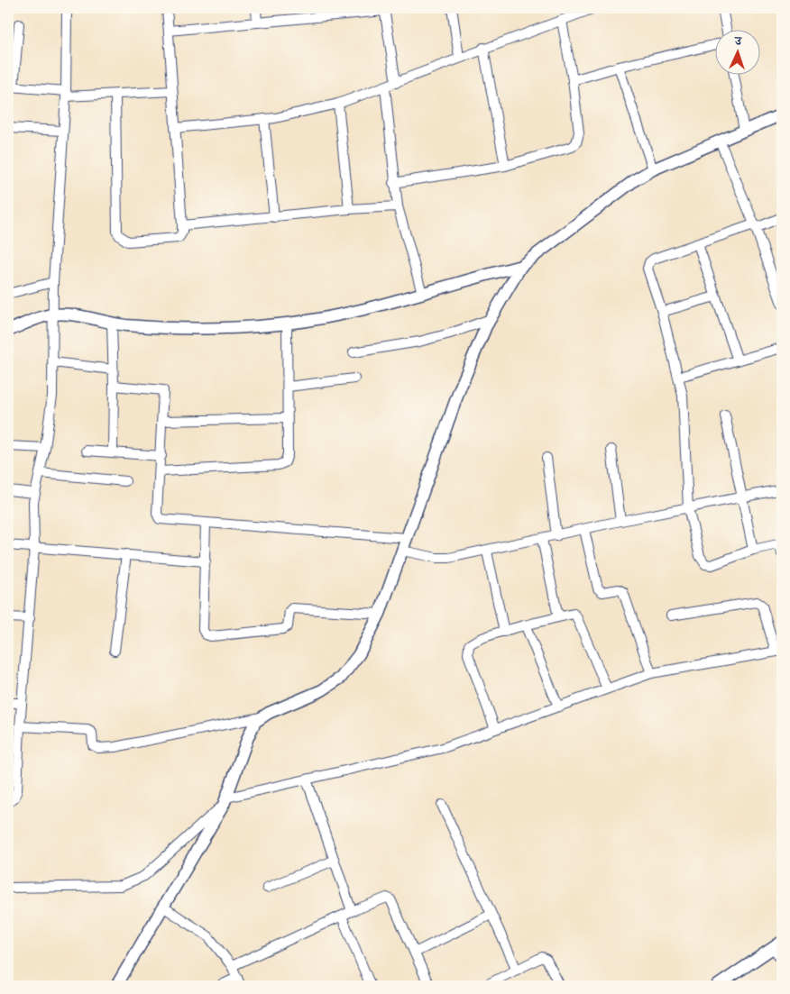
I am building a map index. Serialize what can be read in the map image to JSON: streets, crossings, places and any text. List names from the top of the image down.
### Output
{
  "north": "top"
}
